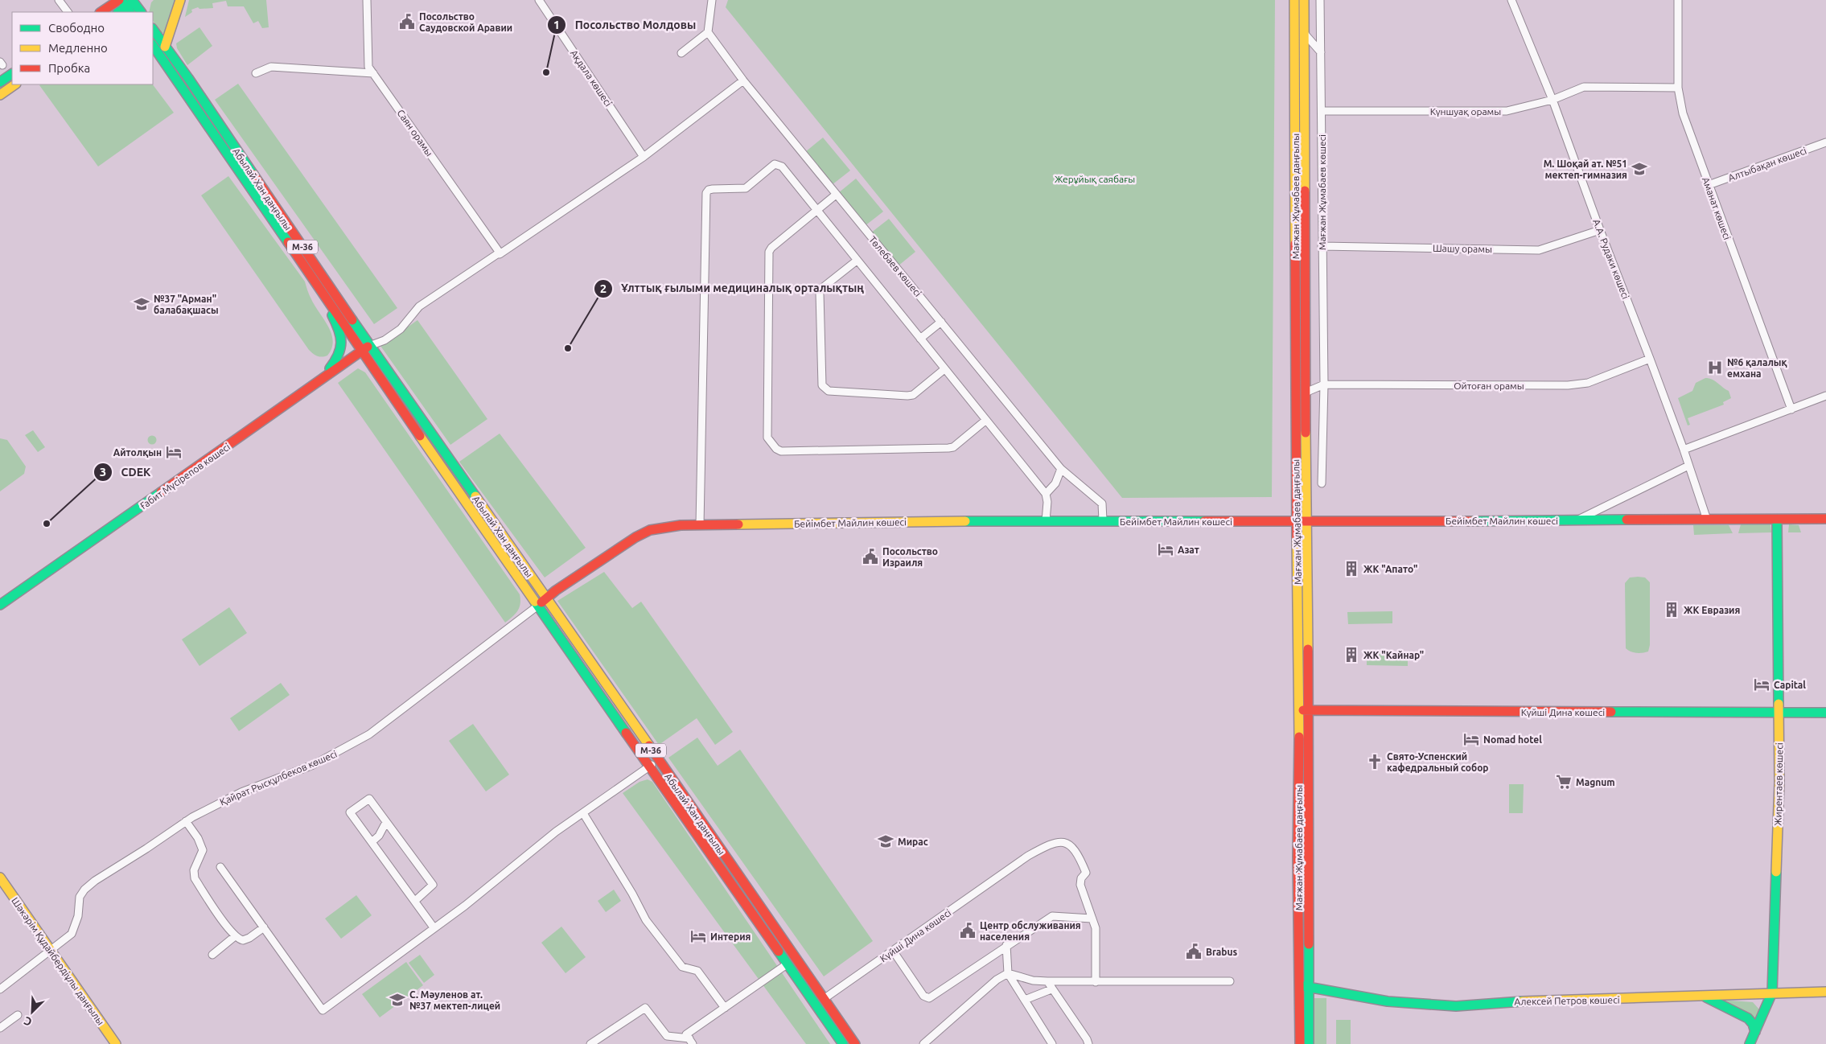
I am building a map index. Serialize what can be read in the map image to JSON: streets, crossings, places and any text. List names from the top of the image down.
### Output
{
  "streets": {
    "main road": [
      "Абылай Хан даңғылы",
      "Мағжан Жұмабаев даңғылы",
      "M-36",
      "Ғабит Мүсірепов көшесі",
      "Бейімбет Майлин көшесі",
      "Күйші Дина көшесі",
      "Жирентаев көшесі",
      "Шәкәрім Құдайбердіұлы даңғылы",
      "Алексей Петров көшесі"
    ],
    "street": [
      "Ақдала көшесі",
      "Күншуақ орамы",
      "Саян орамы",
      "Алтыбақан көшесі",
      "Мағжан Жұмабаев көшесі",
      "Аманат көшесі",
      "Шашу орамы",
      "А.А. Рудаки көшесі",
      "Төлебаев көшесі",
      "Ойтоған орамы",
      "Қайрат Рысқұлбеков көшесі"
    ]
  },
  "crossings": [
    ["Күншуақ орамы", "Мағжан Жұмабаев көшесі"],
    ["Күншуақ орамы", "Аманат көшесі"],
    ["Күншуақ орамы", "А.А. Рудаки көшесі"],
    ["Алтыбақан көшесі", "Аманат көшесі"],
    ["Абылай Хан даңғылы", "Ғабит Мүсірепов көшесі"],
    ["Абылай Хан даңғылы", "Бейімбет Майлин көшесі"],
    ["Абылай Хан даңғылы", "Күйші Дина көшесі"],
    ["Абылай Хан даңғылы", "Қайрат Рысқұлбеков көшесі"],
    ["Мағжан Жұмабаев көшесі", "Шашу орамы"],
    ["Мағжан Жұмабаев көшесі", "Ойтоған орамы"],
    ["Мағжан Жұмабаев даңғылы", "Бейімбет Майлин көшесі"],
    ["Мағжан Жұмабаев даңғылы", "Күйші Дина көшесі"],
    ["Мағжан Жұмабаев даңғылы", "Алексей Петров көшесі"],
    ["Шашу орамы", "А.А. Рудаки көшесі"],
    ["А.А. Рудаки көшесі", "Ойтоған орамы"],
    ["А.А. Рудаки көшесі", "Бейімбет Майлин көшесі"],
    ["Төлебаев көшесі", "Бейімбет Майлин көшесі"],
    ["Бейімбет Майлин көшесі", "Қайрат Рысқұлбеков көшесі"],
    ["Бейімбет Майлин көшесі", "Жирентаев көшесі"],
    ["Күйші Дина көшесі", "Жирентаев көшесі"],
    ["Қайрат Рысқұлбеков көшесі", "Шәкәрім Құдайбердіұлы даңғылы"],
    ["Жирентаев көшесі", "Алексей Петров көшесі"]
  ],
  "parks": ["Жерұйық саябағы"],
  "places": {
    "public building": [
      "Посольство Саудовской Аравии",
      "Посольство Израиля",
      "Центр обслуживания населения",
      "Brabus"
    ],
    "other": ["Посольство Молдовы", "Ұлттық ғылыми медициналық орталықтың", "CDEK"],
    "school or university": [
      "М. Шоқай ат. №51 мектеп-гимназия",
      "№37 \"Арман\" балабақшасы",
      "Мирас",
      "С. Мәуленов ат. №37 мектеп-лицей"
    ],
    "hospital": ["№6 қалалық емхана"],
    "hotel": [
      "Айтолқын",
      "Азат",
      "Capital",
      "Nomad hotel",
      "Интерия"
    ],
    "building": ["ЖК \"Апато\"", "ЖК Евразия", "ЖК \"Кайнар\""],
    "church": ["Свято-Успенский кафедральный собор"],
    "supermarket": ["Magnum"]
  },
  "legend": ["Свободно", "Медленно", "Пробка"],
  "north": "bottom left"
}
